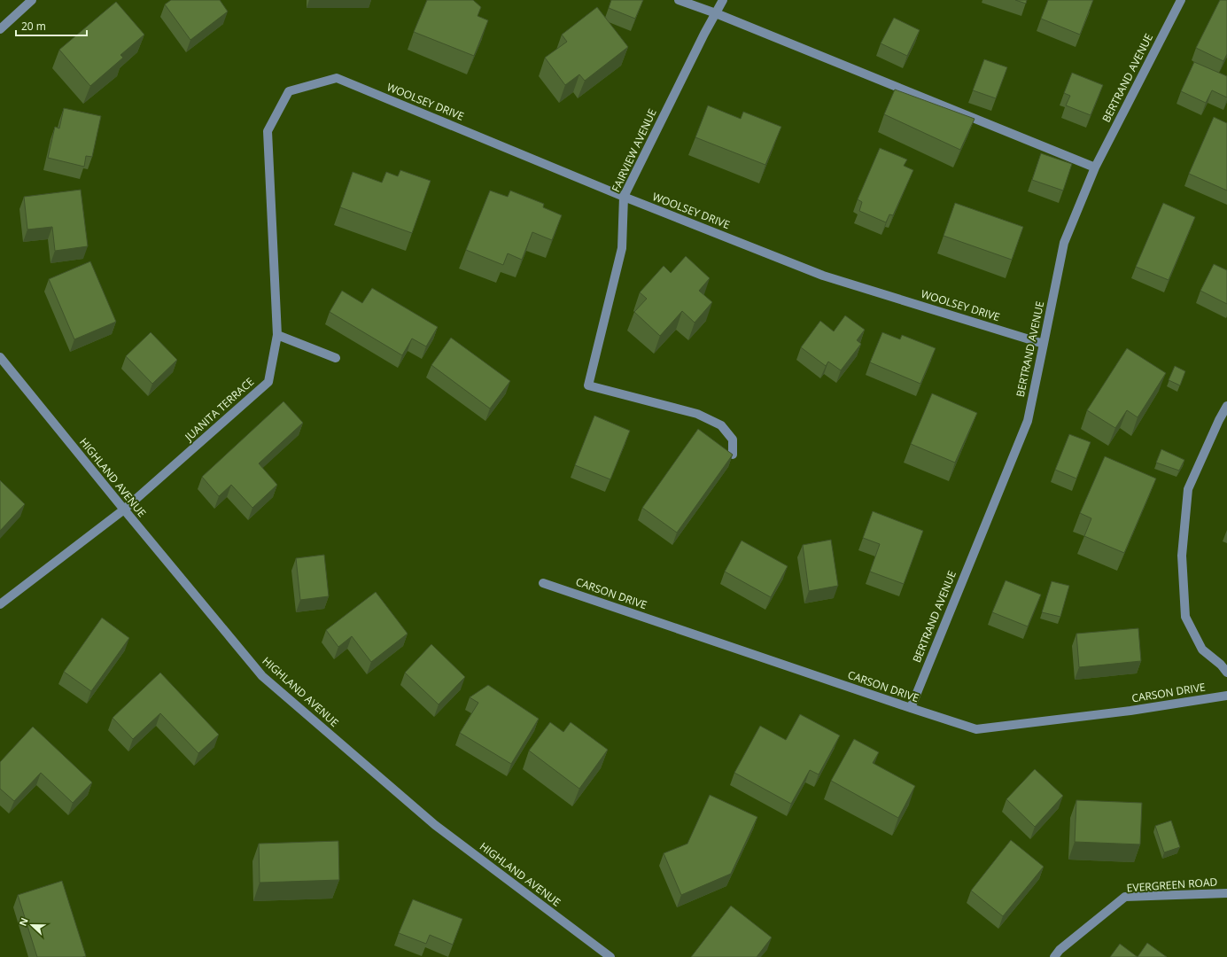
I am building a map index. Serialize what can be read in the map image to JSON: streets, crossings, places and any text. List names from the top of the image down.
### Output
{
  "streets": {
    "street": [
      "BERTRAND AVENUE",
      "WOOLSEY DRIVE",
      "FAIRVIEW AVENUE",
      "JUANITA TERRACE",
      "HIGHLAND AVENUE",
      "CARSON DRIVE",
      "EVERGREEN ROAD"
    ]
  },
  "crossings": [
    ["BERTRAND AVENUE", "WOOLSEY DRIVE"],
    ["BERTRAND AVENUE", "CARSON DRIVE"],
    ["WOOLSEY DRIVE", "FAIRVIEW AVENUE"],
    ["WOOLSEY DRIVE", "JUANITA TERRACE"],
    ["JUANITA TERRACE", "HIGHLAND AVENUE"]
  ],
  "scale_bar": "20 m",
  "north": "left"
}
